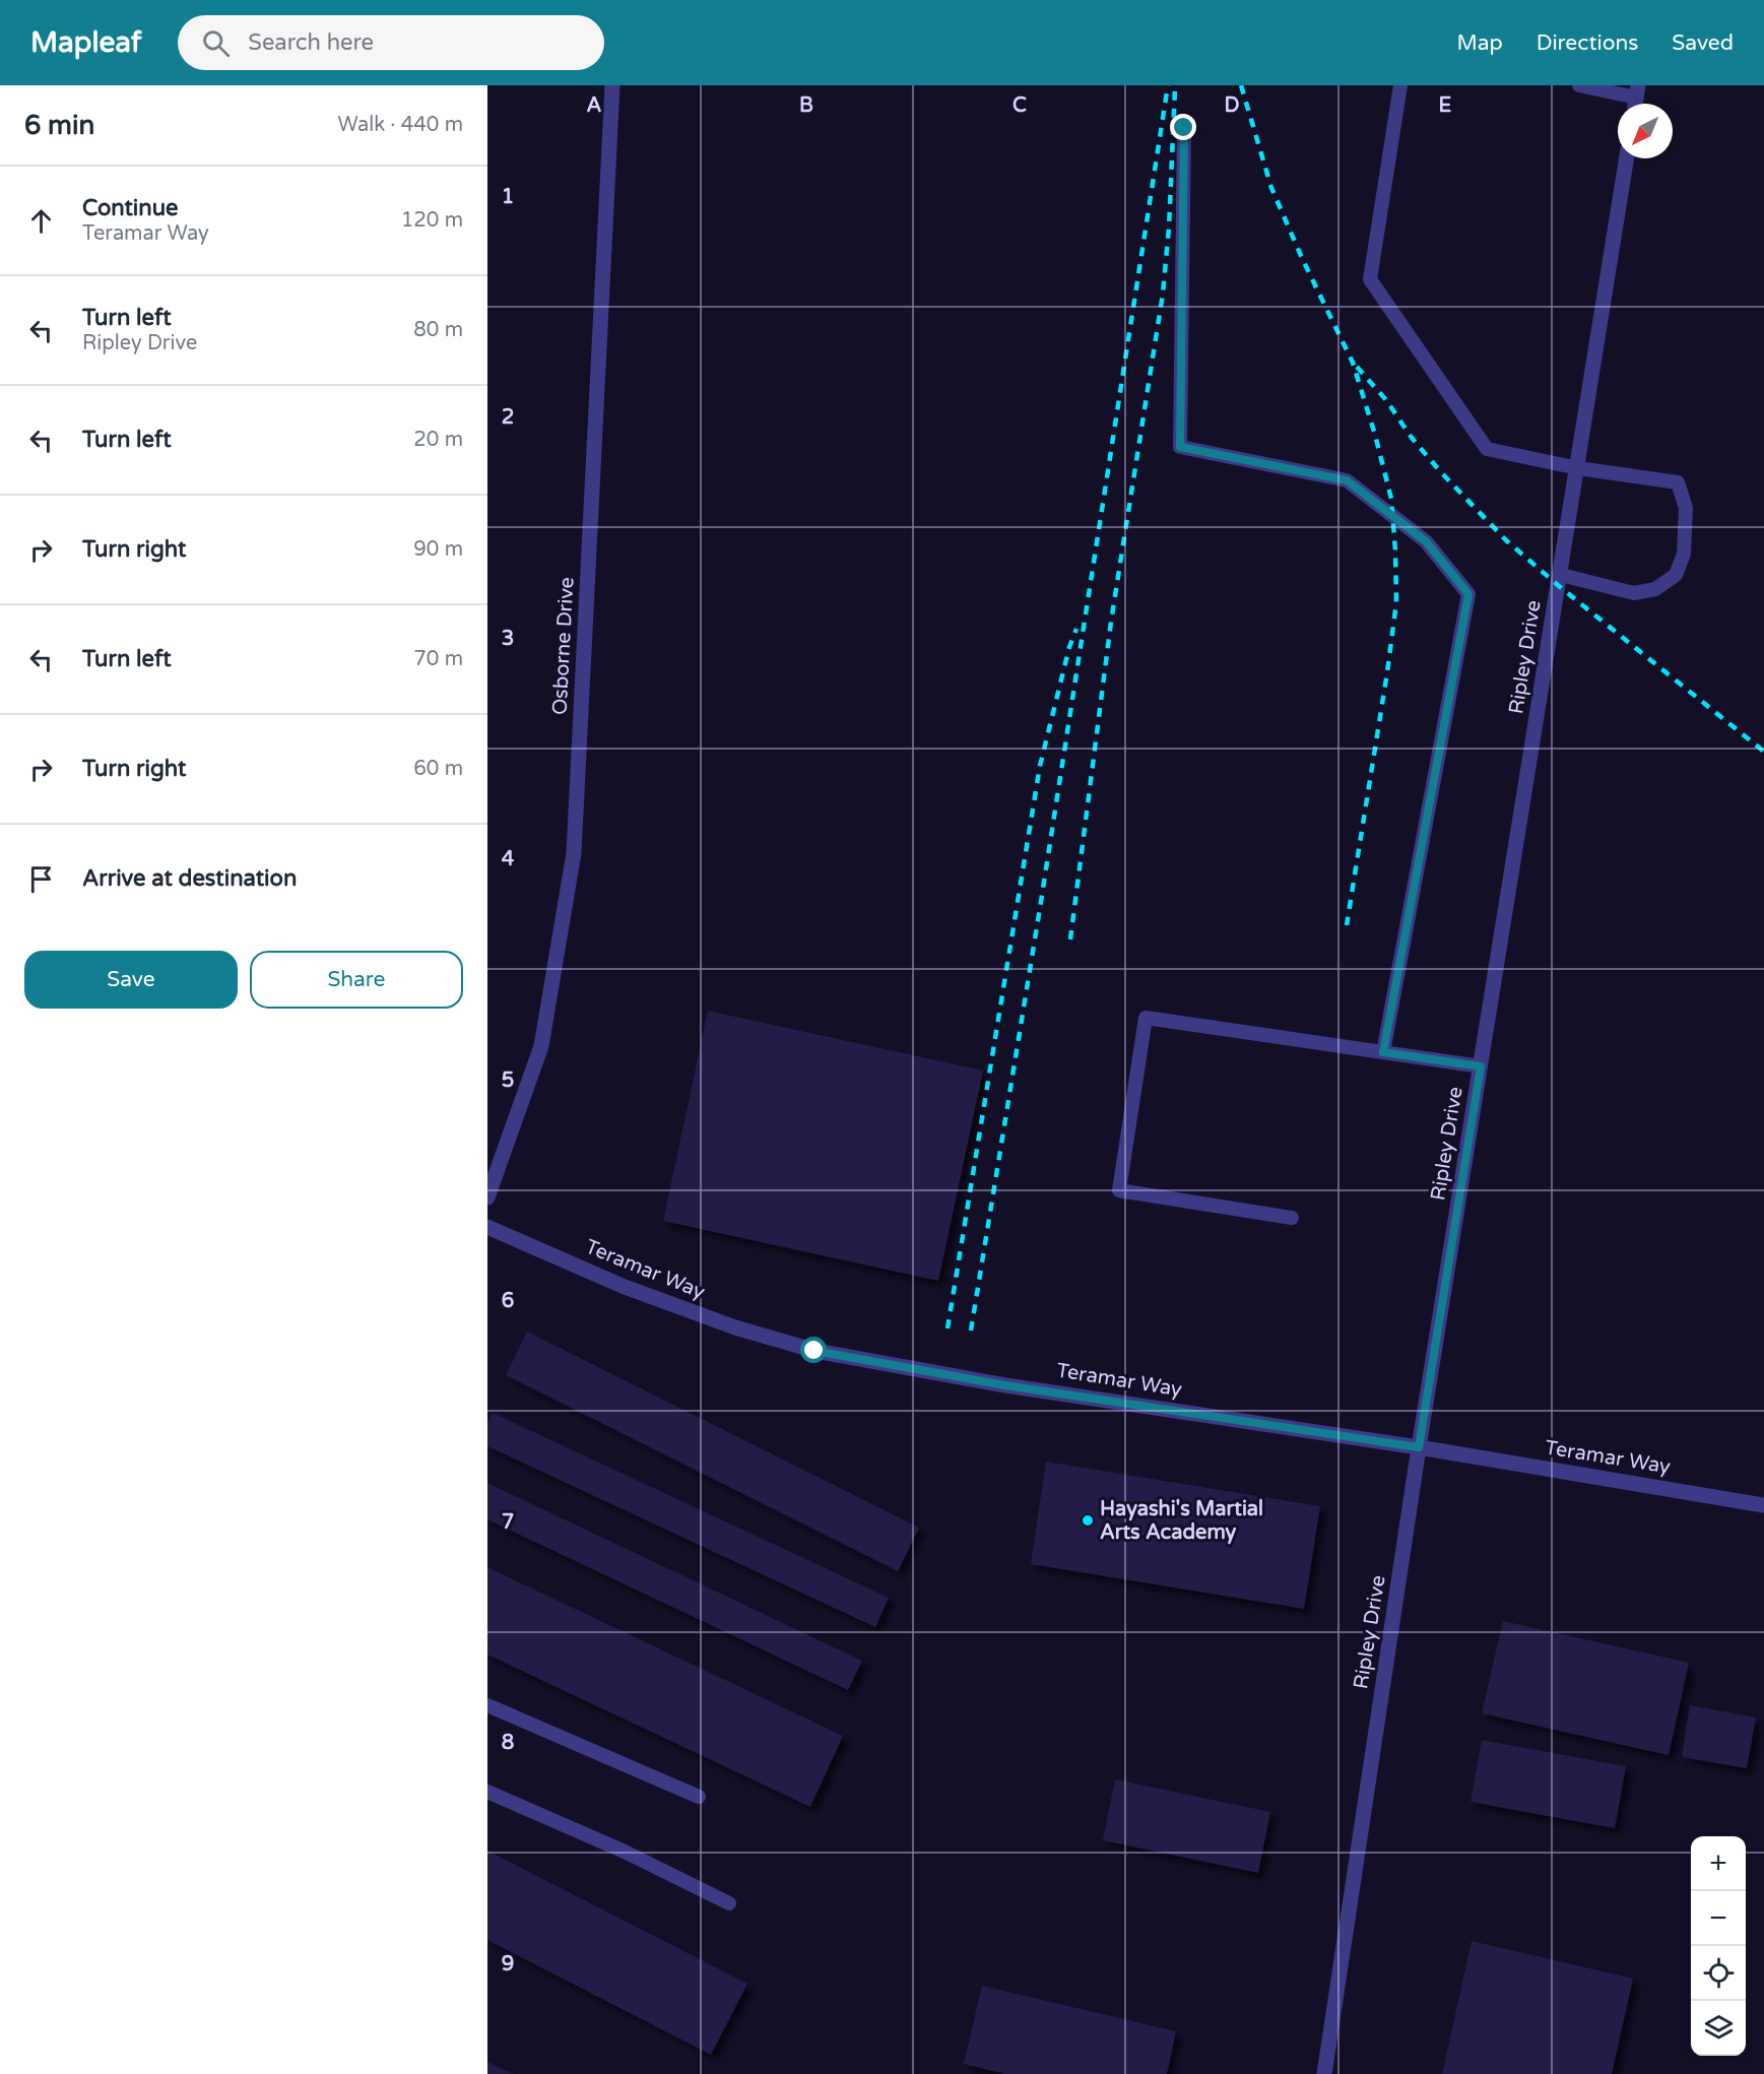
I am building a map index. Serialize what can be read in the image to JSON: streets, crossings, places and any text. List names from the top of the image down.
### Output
{
  "streets": {
    "street": ["Osborne Drive", "Ripley Drive", "Teramar Way"]
  },
  "crossings": [
    ["Ripley Drive", "Teramar Way"]
  ],
  "places": ["Hayashi's Martial Arts Academy"],
  "north": "bottom left",
  "page": {
    "header": "Mapleaf",
    "search": "Search here",
    "nav": ["Map", "Directions", "Saved"],
    "heading": ["6 min", "Walk · 440 m"],
    "list": [
      ["Continue", "Teramar Way", "120 m"],
      ["Turn left", "Ripley Drive", "80 m"],
      ["Turn left", "20 m"],
      ["Turn right", "90 m"],
      ["Turn left", "70 m"],
      ["Turn right", "60 m"],
      "Arrive at destination"
    ],
    "buttons": ["Save", "Share"],
    "map_buttons": ["+", "−"]
  },
  "grid": {
    "columns": [
      "A",
      "B",
      "C",
      "D",
      "E"
    ],
    "rows": [
      "1",
      "2",
      "3",
      "4",
      "5",
      "6",
      "7",
      "8",
      "9"
    ]
  }
}
